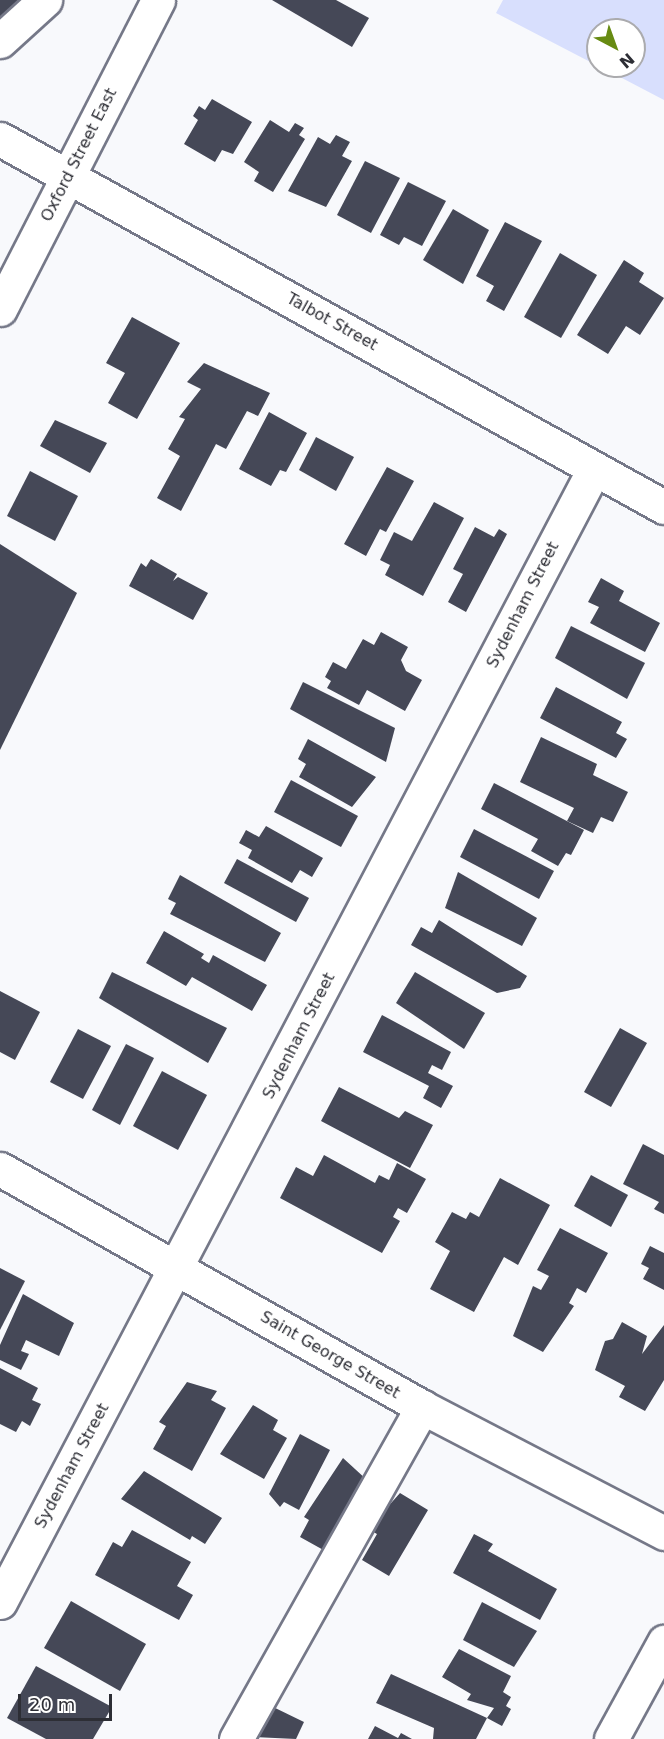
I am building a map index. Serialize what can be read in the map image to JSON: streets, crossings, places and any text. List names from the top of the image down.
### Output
{
  "streets": {
    "street": [
      "Oxford Street East",
      "Talbot Street",
      "Sydenham Street",
      "Saint George Street"
    ]
  },
  "crossings": [
    ["Oxford Street East", "Talbot Street"],
    ["Talbot Street", "Sydenham Street"],
    ["Sydenham Street", "Saint George Street"]
  ],
  "scale_bar": "20 m",
  "north": "bottom right"
}
